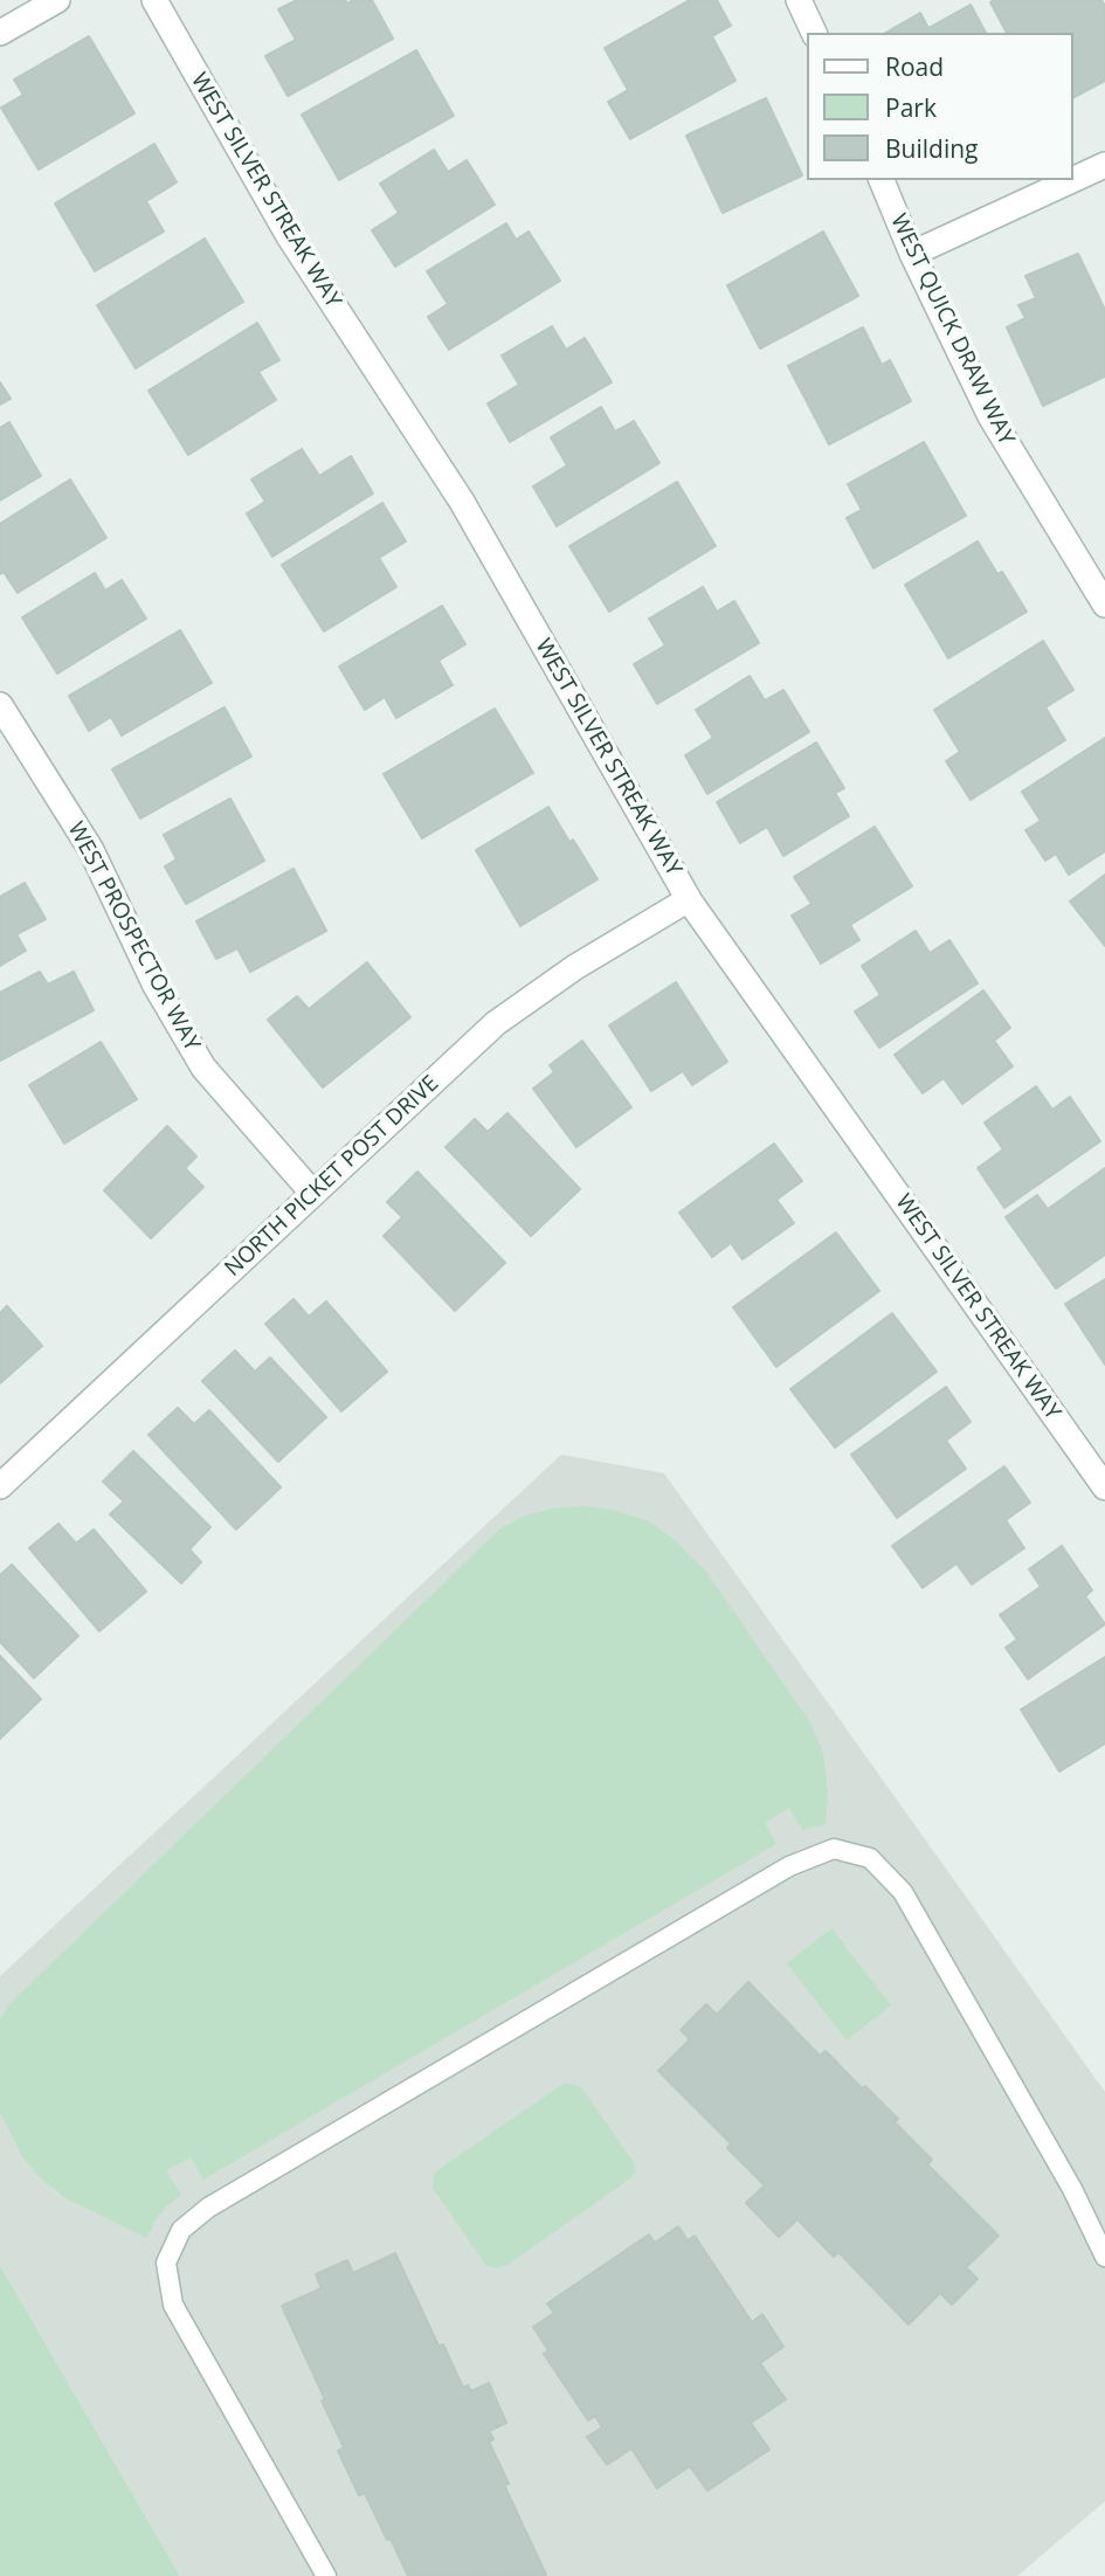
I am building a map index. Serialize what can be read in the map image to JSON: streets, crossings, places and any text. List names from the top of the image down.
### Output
{
  "streets": {
    "street": [
      "WEST SILVER STREAK WAY",
      "WEST QUICK DRAW WAY",
      "WEST PROSPECTOR WAY",
      "NORTH PICKET POST DRIVE"
    ]
  },
  "crossings": [
    ["WEST SILVER STREAK WAY", "NORTH PICKET POST DRIVE"],
    ["WEST PROSPECTOR WAY", "NORTH PICKET POST DRIVE"]
  ],
  "legend": ["Road", "Park", "Building"]
}
